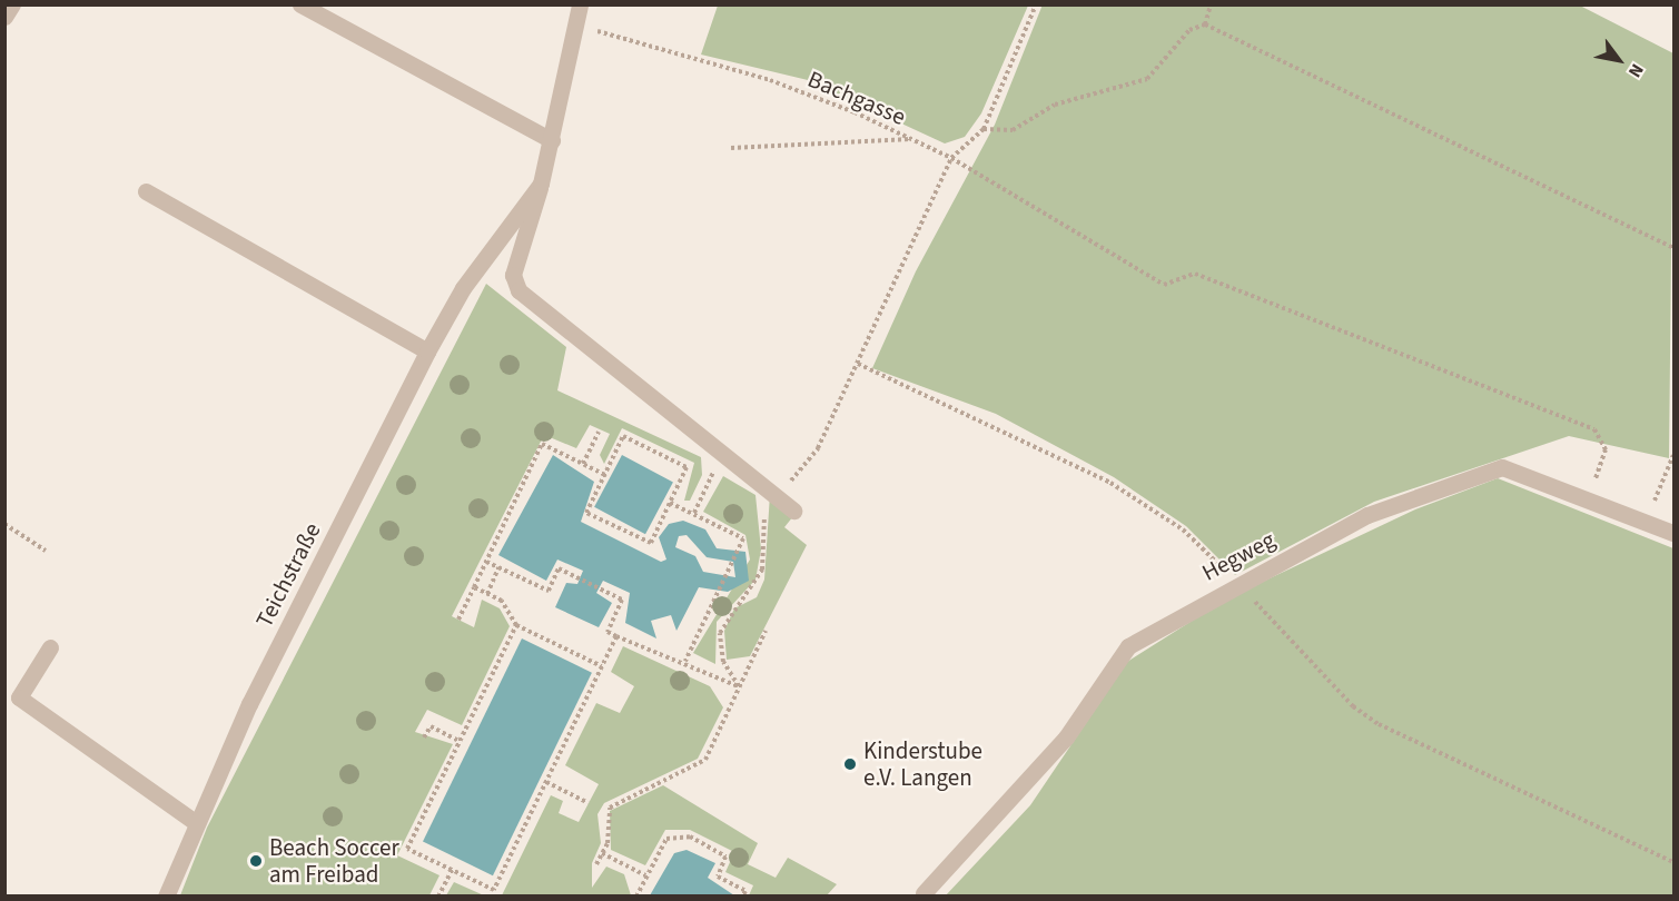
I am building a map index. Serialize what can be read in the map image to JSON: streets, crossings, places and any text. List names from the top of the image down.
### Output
{
  "streets": {
    "street": ["Hegweg", "Teichstraße"],
    "path": ["Bachgasse"]
  },
  "crossings": [
    ["Bachgasse", "Hegweg"],
    ["Bachgasse", "Teichstraße"]
  ],
  "places": ["Kinderstube e.V. Langen", "Beach Soccer am Freibad"],
  "north": "bottom right"
}
